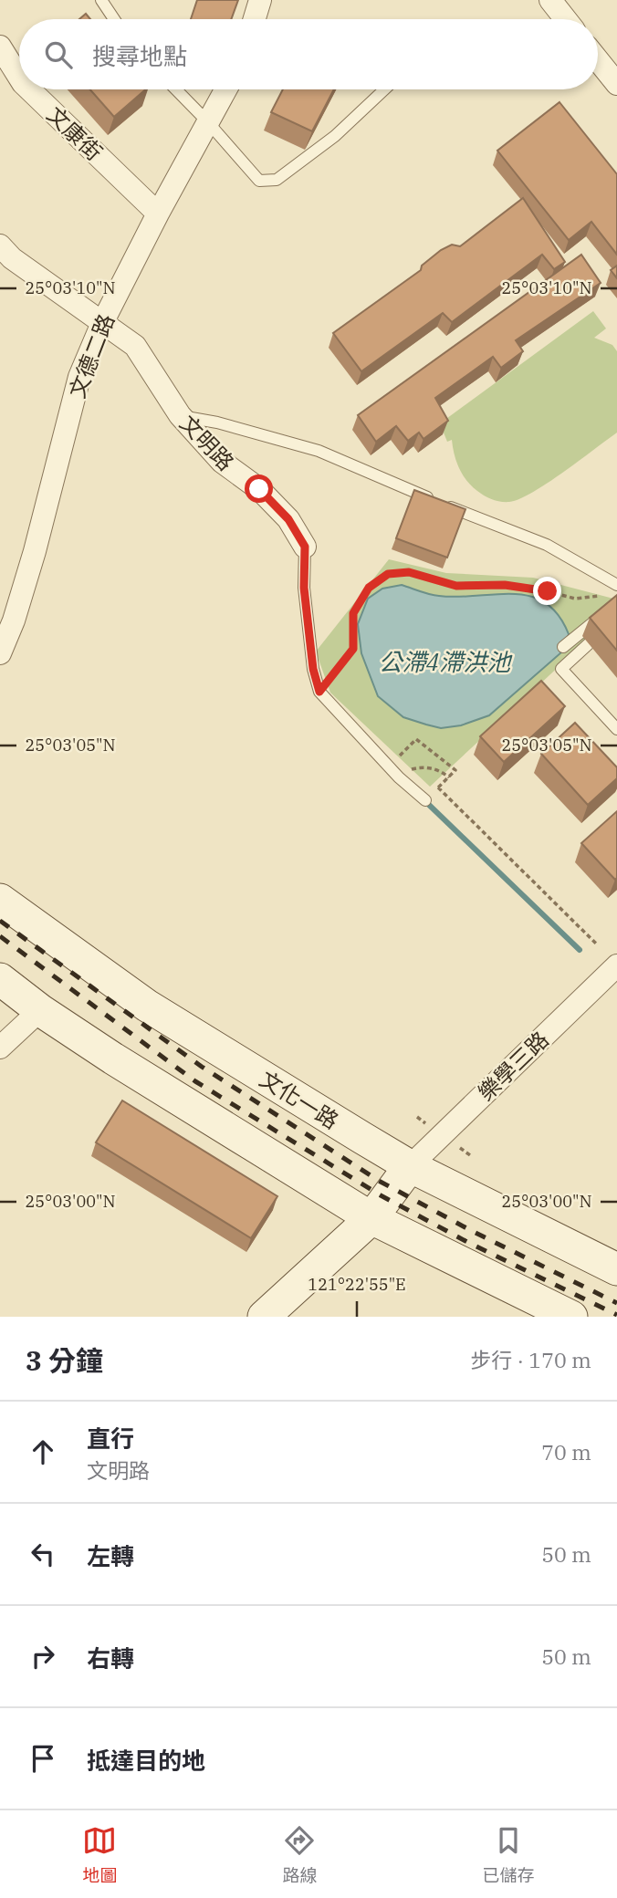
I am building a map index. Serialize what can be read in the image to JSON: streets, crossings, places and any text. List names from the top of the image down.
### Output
{
  "streets": {
    "street": [
      "文康街",
      "文德二路",
      "文明路",
      "樂學三路",
      "文化一路"
    ]
  },
  "crossings": [
    ["文康街", "文德二路"],
    ["文德二路", "文明路"],
    ["樂學三路", "文化一路"]
  ],
  "water": ["公滯4滯洪池"],
  "page": {
    "search": "搜尋地點",
    "heading": ["3 分鐘", "步行 · 170 m"],
    "list": [
      ["直行", "文明路", "70 m"],
      ["左轉", "50 m"],
      ["右轉", "50 m"],
      "抵達目的地"
    ],
    "nav": ["地圖", "路線", "已儲存"]
  },
  "coordinates": [
    "25°03'10\"N",
    "25°03'05\"N",
    "25°03'00\"N",
    "121°22'55\"E"
  ]
}
